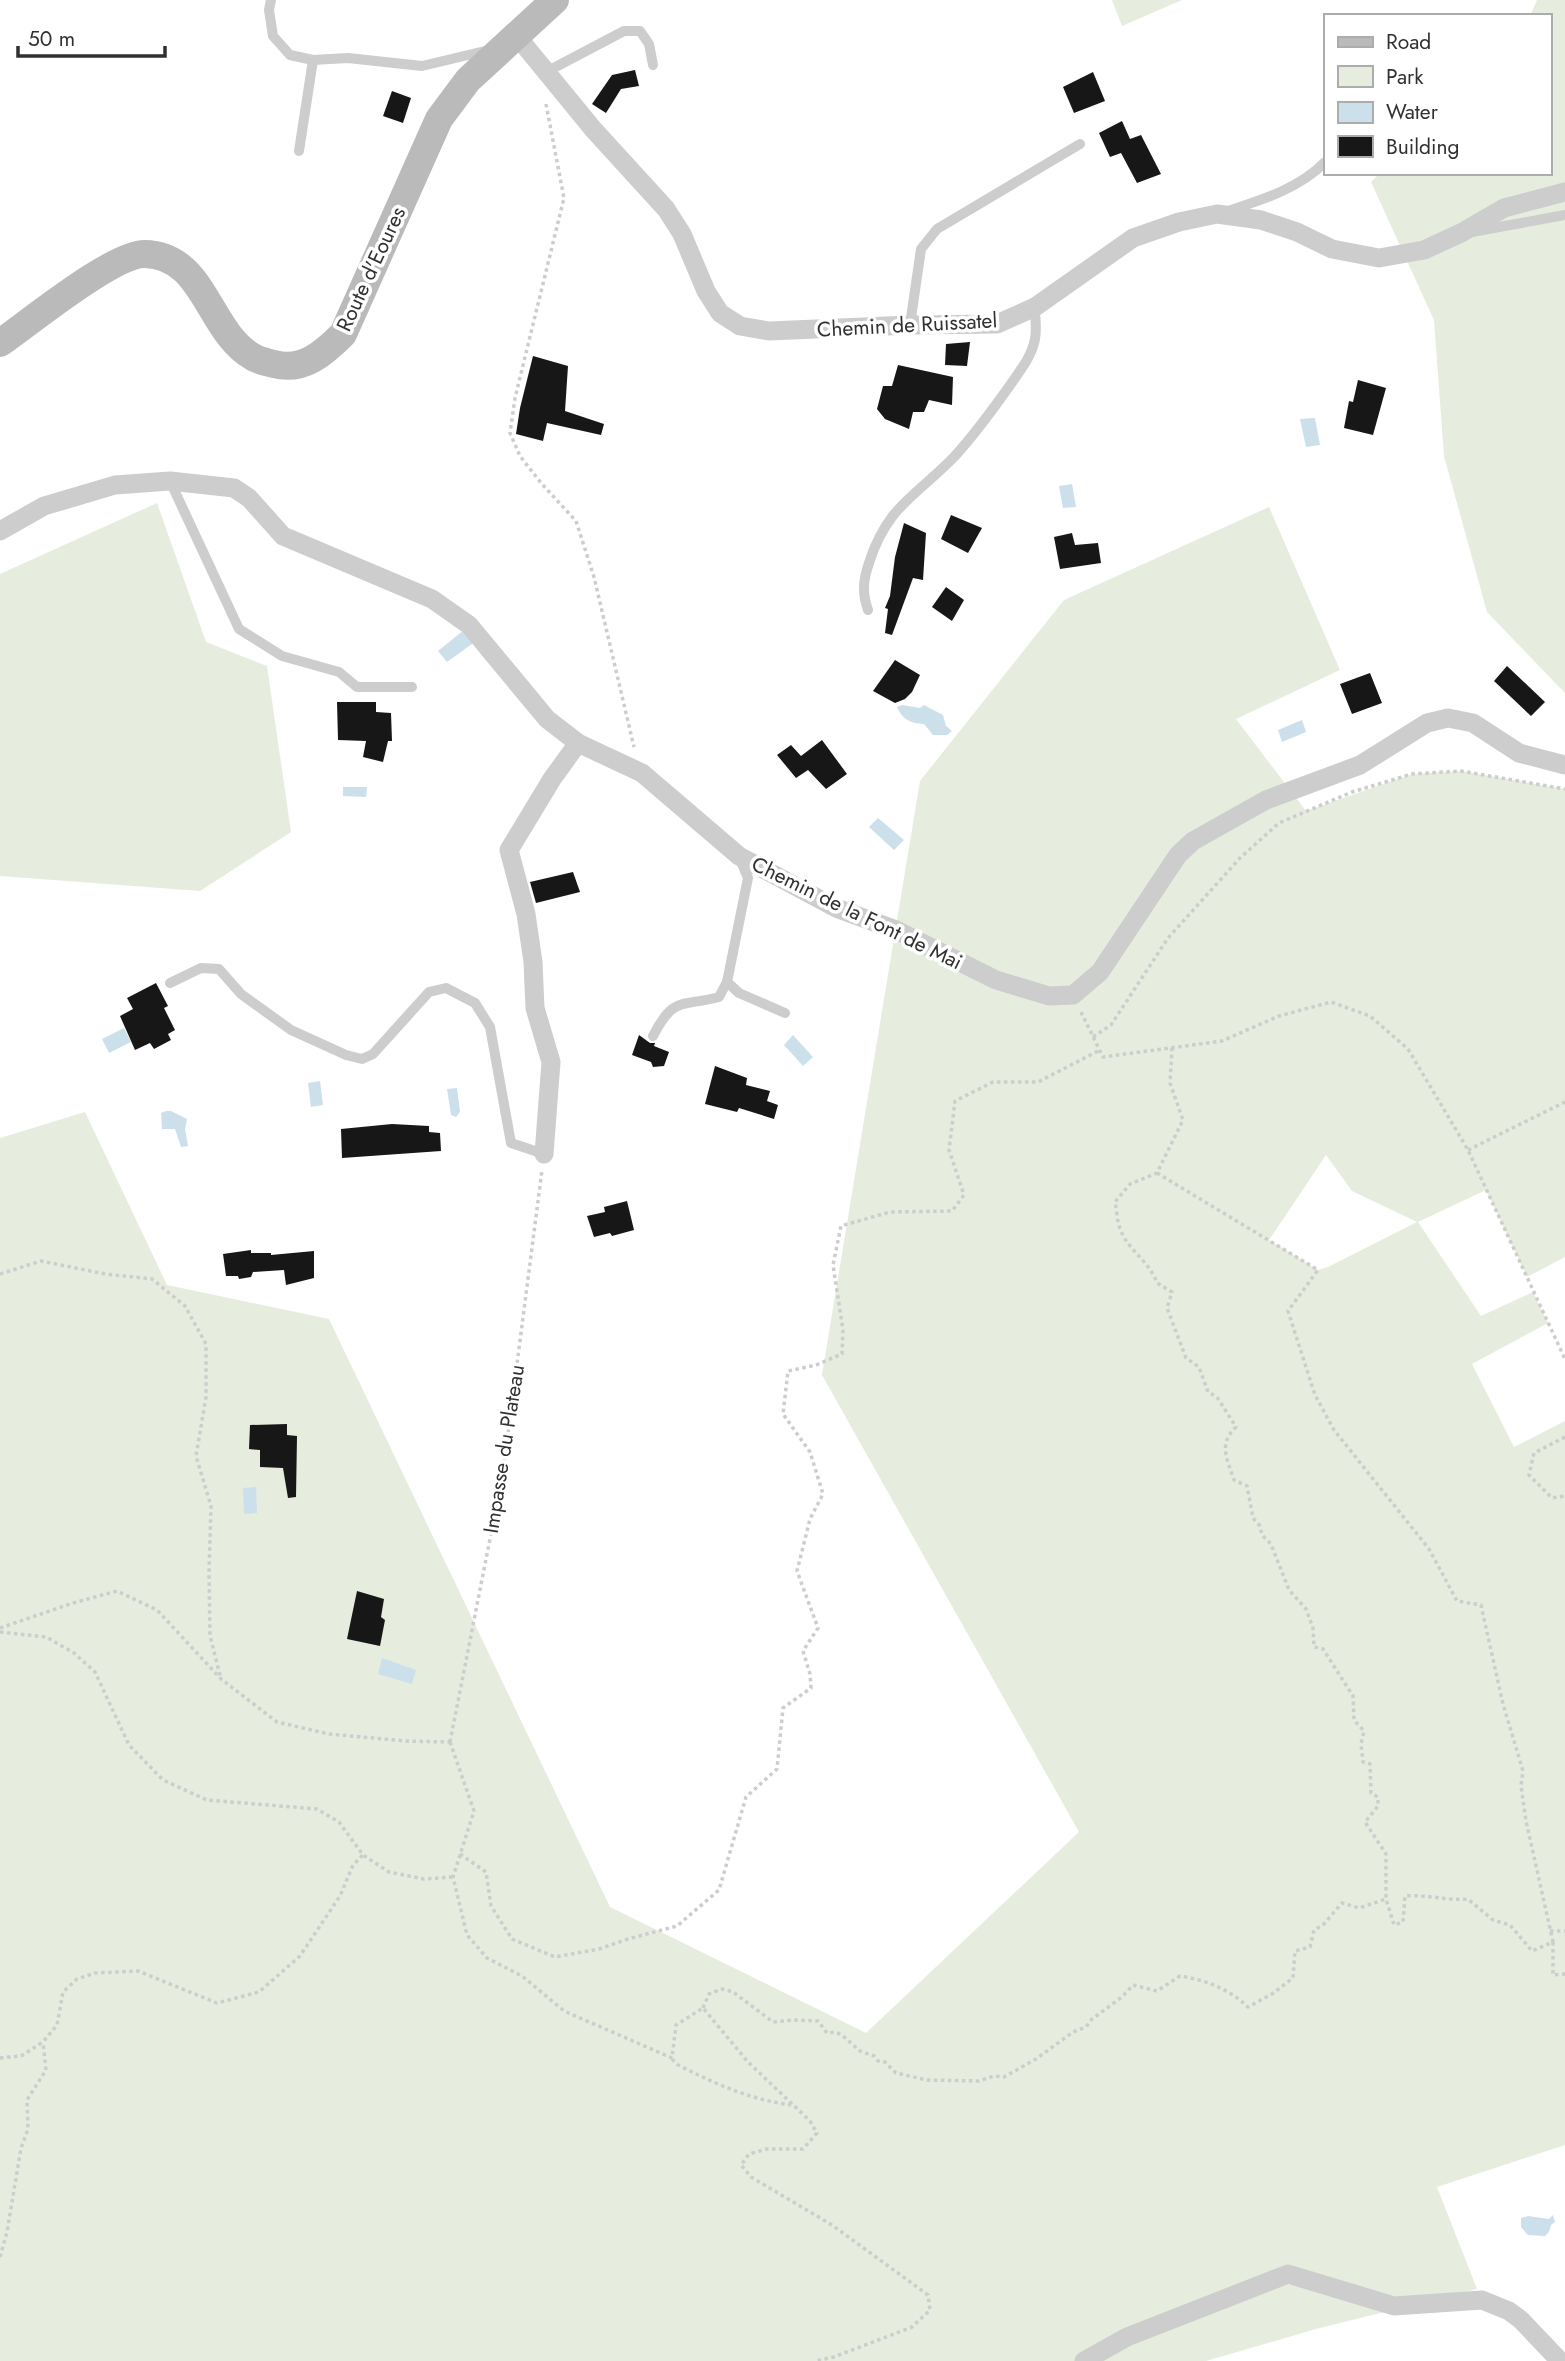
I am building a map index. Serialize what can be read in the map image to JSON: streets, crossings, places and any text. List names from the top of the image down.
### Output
{
  "streets": {
    "street": ["Route d'Eoures", "Chemin de Ruissatel", "Chemin de la Font de Mai"],
    "path": ["Impasse du Plateau"]
  },
  "crossings": [
    ["Route d'Eoures", "Chemin de Ruissatel"]
  ],
  "legend": [
    "Road",
    "Park",
    "Water",
    "Building"
  ],
  "scale_bar": "50 m"
}
